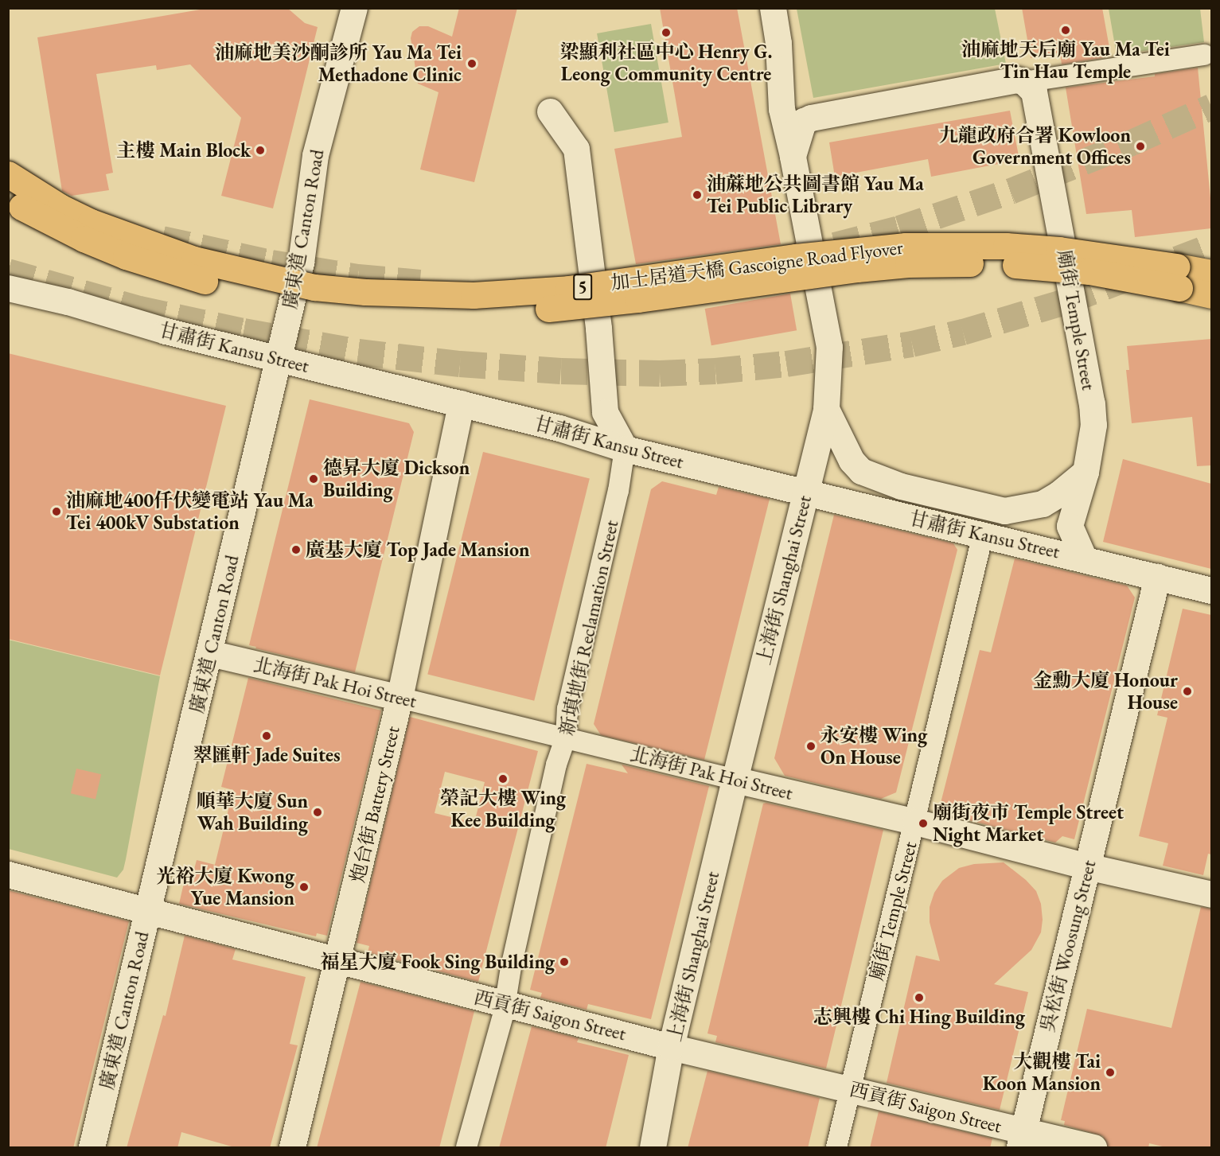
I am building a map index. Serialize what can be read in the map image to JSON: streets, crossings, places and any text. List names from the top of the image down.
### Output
{
  "streets": {
    "highway": ["加士居道天橋 Gascoigne Road Flyover", "5"],
    "street": [
      "廣東道 Canton Road",
      "廟街 Temple Street",
      "甘肅街 Kansu Street",
      "上海街 Shanghai Street",
      "新填地街 Reclamation Street",
      "北海街 Pak Hoi Street",
      "炮台街 Battery Street",
      "吳松街 Woosung Street",
      "西貢街 Saigon Street"
    ]
  },
  "crossings": [
    ["廣東道 Canton Road", "甘肅街 Kansu Street"],
    ["廣東道 Canton Road", "北海街 Pak Hoi Street"],
    ["廣東道 Canton Road", "西貢街 Saigon Street"],
    ["廟街 Temple Street", "甘肅街 Kansu Street"],
    ["廟街 Temple Street", "北海街 Pak Hoi Street"],
    ["廟街 Temple Street", "西貢街 Saigon Street"],
    ["甘肅街 Kansu Street", "上海街 Shanghai Street"],
    ["甘肅街 Kansu Street", "新填地街 Reclamation Street"],
    ["甘肅街 Kansu Street", "炮台街 Battery Street"],
    ["甘肅街 Kansu Street", "吳松街 Woosung Street"],
    ["上海街 Shanghai Street", "北海街 Pak Hoi Street"],
    ["上海街 Shanghai Street", "西貢街 Saigon Street"],
    ["新填地街 Reclamation Street", "北海街 Pak Hoi Street"],
    ["新填地街 Reclamation Street", "西貢街 Saigon Street"],
    ["北海街 Pak Hoi Street", "炮台街 Battery Street"],
    ["北海街 Pak Hoi Street", "吳松街 Woosung Street"],
    ["炮台街 Battery Street", "西貢街 Saigon Street"],
    ["吳松街 Woosung Street", "西貢街 Saigon Street"]
  ],
  "places": [
    "油麻地天后廟 Yau Ma Tei Tin Hau Temple",
    "梁顯利社區中心 Henry G. Leong Community Centre",
    "油麻地美沙酮診所 Yau Ma Tei Methadone Clinic",
    "九龍政府合署 Kowloon Government Offices",
    "主樓 Main Block",
    "油蔴地公共圖書館 Yau Ma Tei Public Library",
    "德昇大廈 Dickson Building",
    "油麻地400仟伏變電站 Yau Ma Tei 400kV Substation",
    "廣基大廈 Top Jade Mansion",
    "金勳大廈 Honour House",
    "翠匯軒 Jade Suites",
    "永安樓 Wing On House",
    "榮記大樓 Wing Kee Building",
    "順華大廈 Sun Wah Building",
    "廟街夜市 Temple Street Night Market",
    "光裕大廈 Kwong Yue Mansion",
    "福星大廈 Fook Sing Building",
    "志興樓 Chi Hing Building",
    "大觀樓 Tai Koon Mansion"
  ]
}
